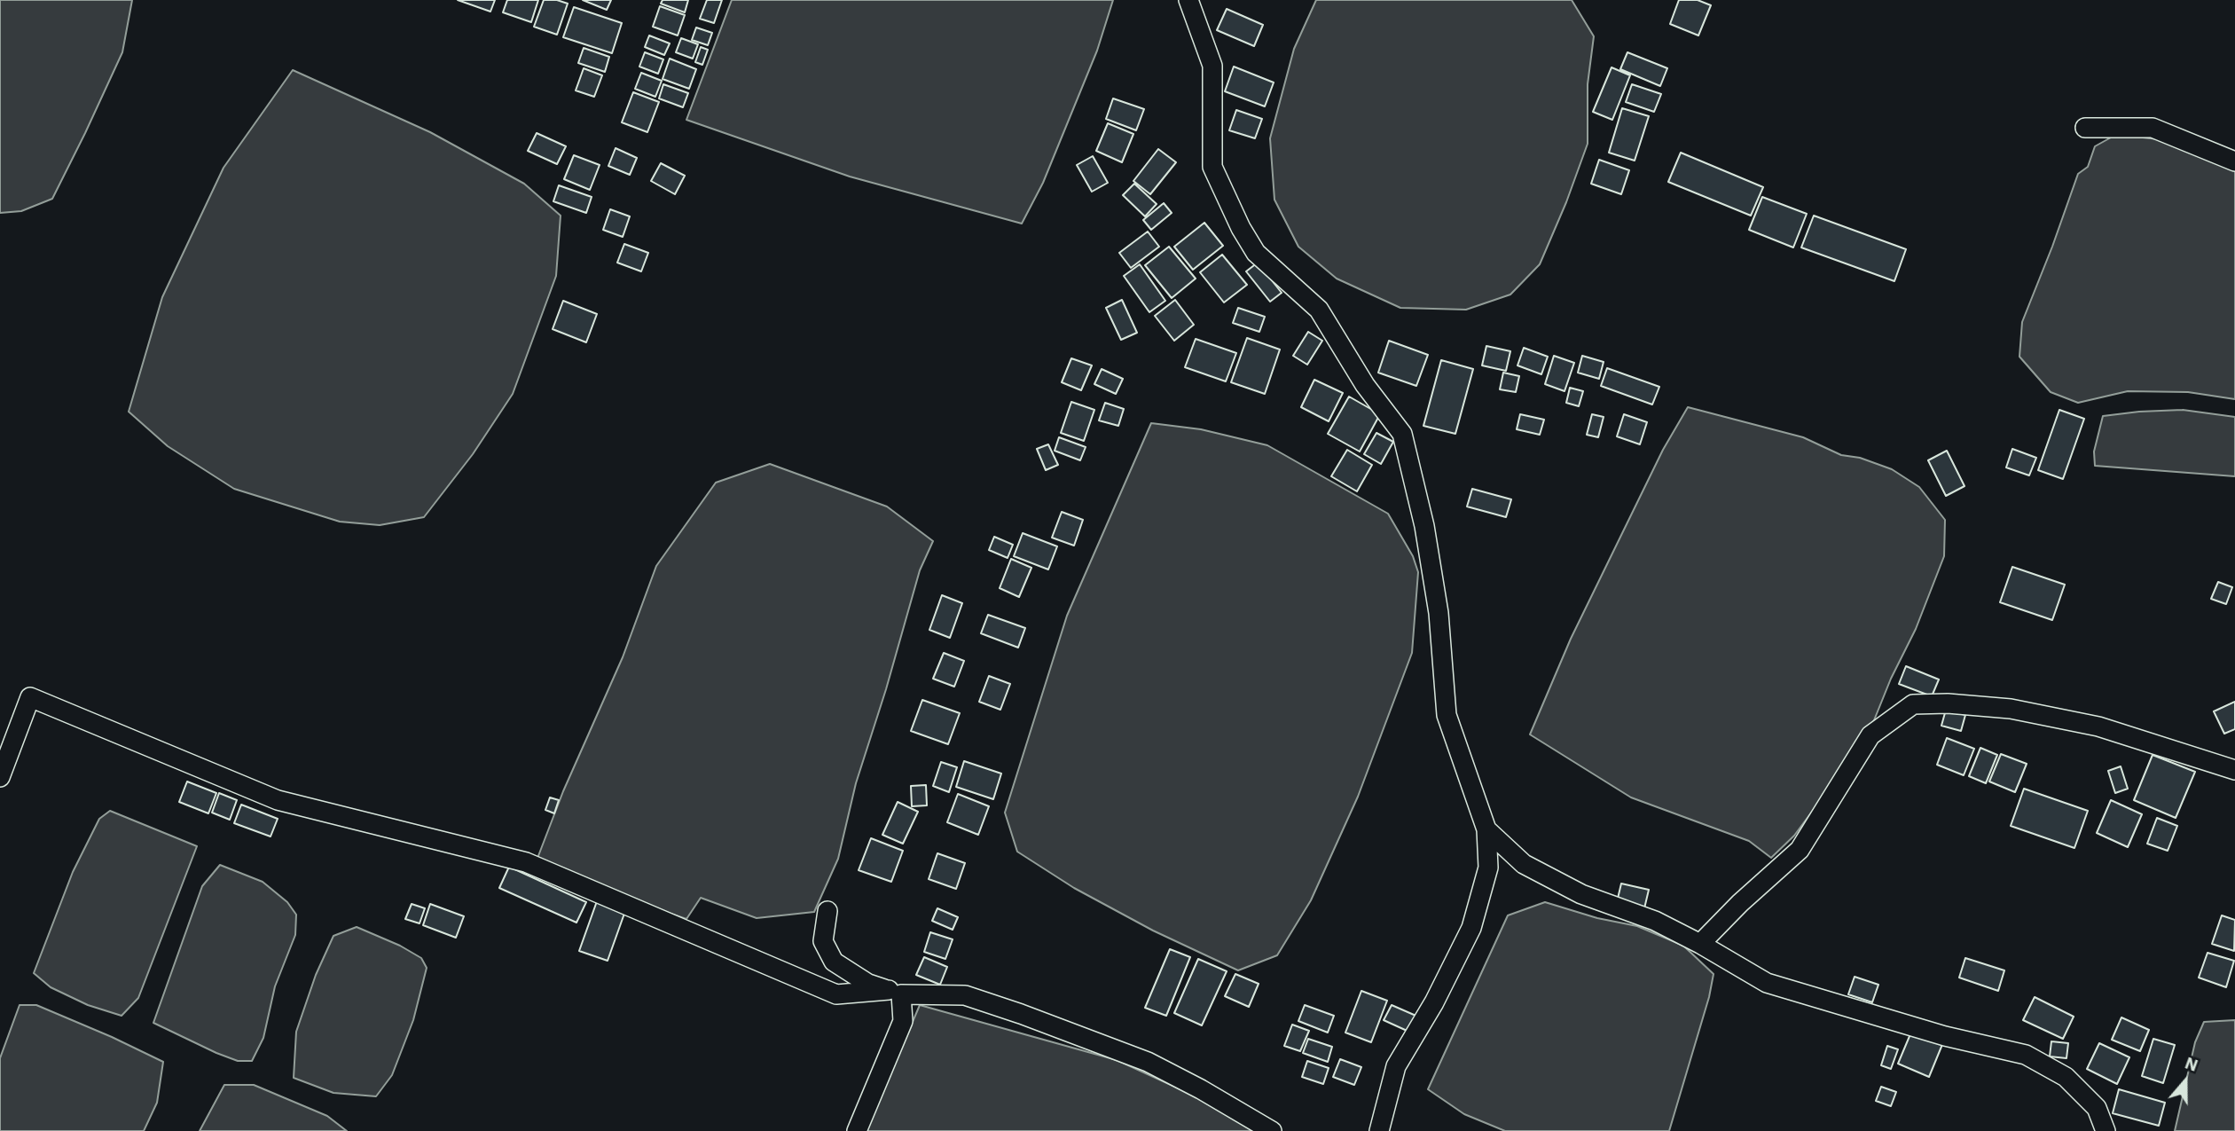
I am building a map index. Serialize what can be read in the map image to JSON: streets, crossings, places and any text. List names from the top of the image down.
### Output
{
  "north": "top"
}
